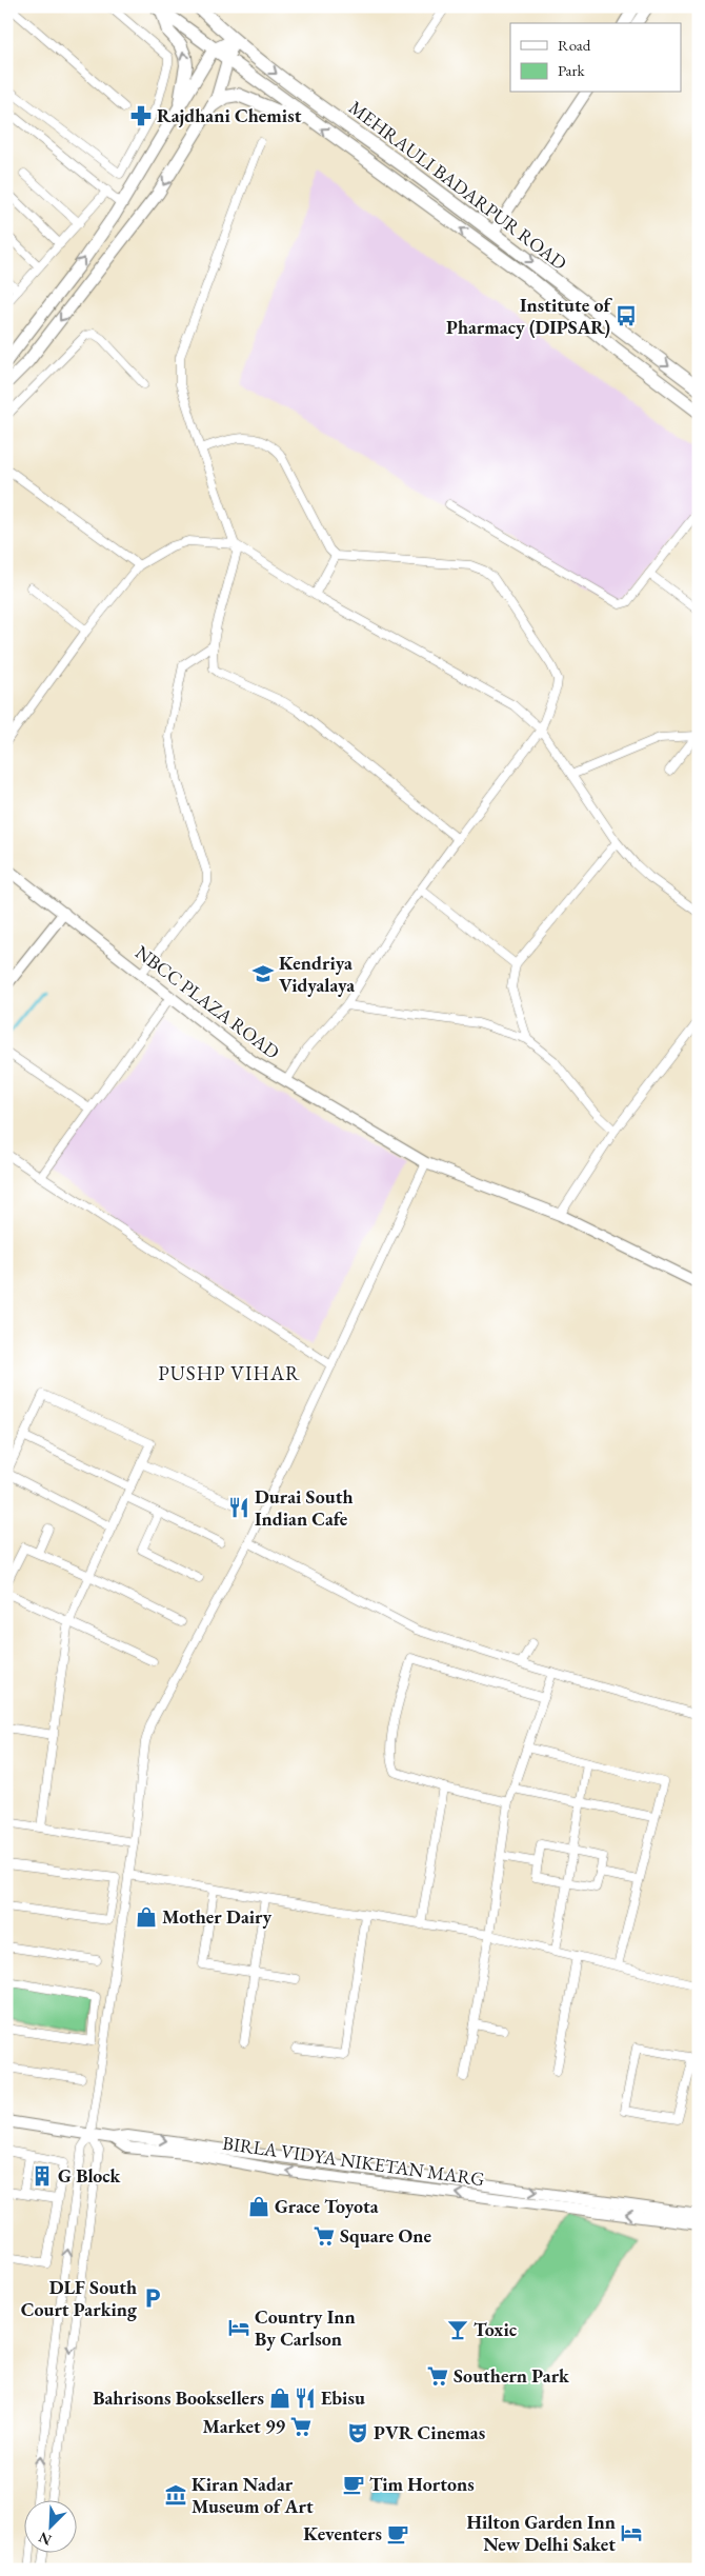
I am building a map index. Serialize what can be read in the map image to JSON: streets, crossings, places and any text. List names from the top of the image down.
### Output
{
  "streets": {
    "main road": ["MEHRAULI BADARPUR ROAD"],
    "street": ["NBCC PLAZA ROAD", "BIRLA VIDYA NIKETAN MARG"]
  },
  "districts": ["PUSHP VIHAR"],
  "places": {
    "pharmacy": ["Rajdhani Chemist"],
    "bus stop": ["Institute of Pharmacy (DIPSAR)"],
    "school or university": ["Kendriya Vidyalaya"],
    "restaurant": ["Durai South Indian Cafe", "Ebisu"],
    "shop": ["Mother Dairy", "Grace Toyota", "Bahrisons Booksellers"],
    "building": ["G Block"],
    "supermarket": ["Square One", "Southern Park", "Market 99"],
    "parking": ["DLF South Court Parking"],
    "hotel": ["Country Inn By Carlson", "Hilton Garden Inn New Delhi Saket"],
    "bar": ["Toxic"],
    "theatre": ["PVR Cinemas"],
    "cafe": ["Tim Hortons", "Keventers"],
    "museum": ["Kiran Nadar Museum of Art"]
  },
  "legend": ["Road", "Park"],
  "north": "bottom left"
}
